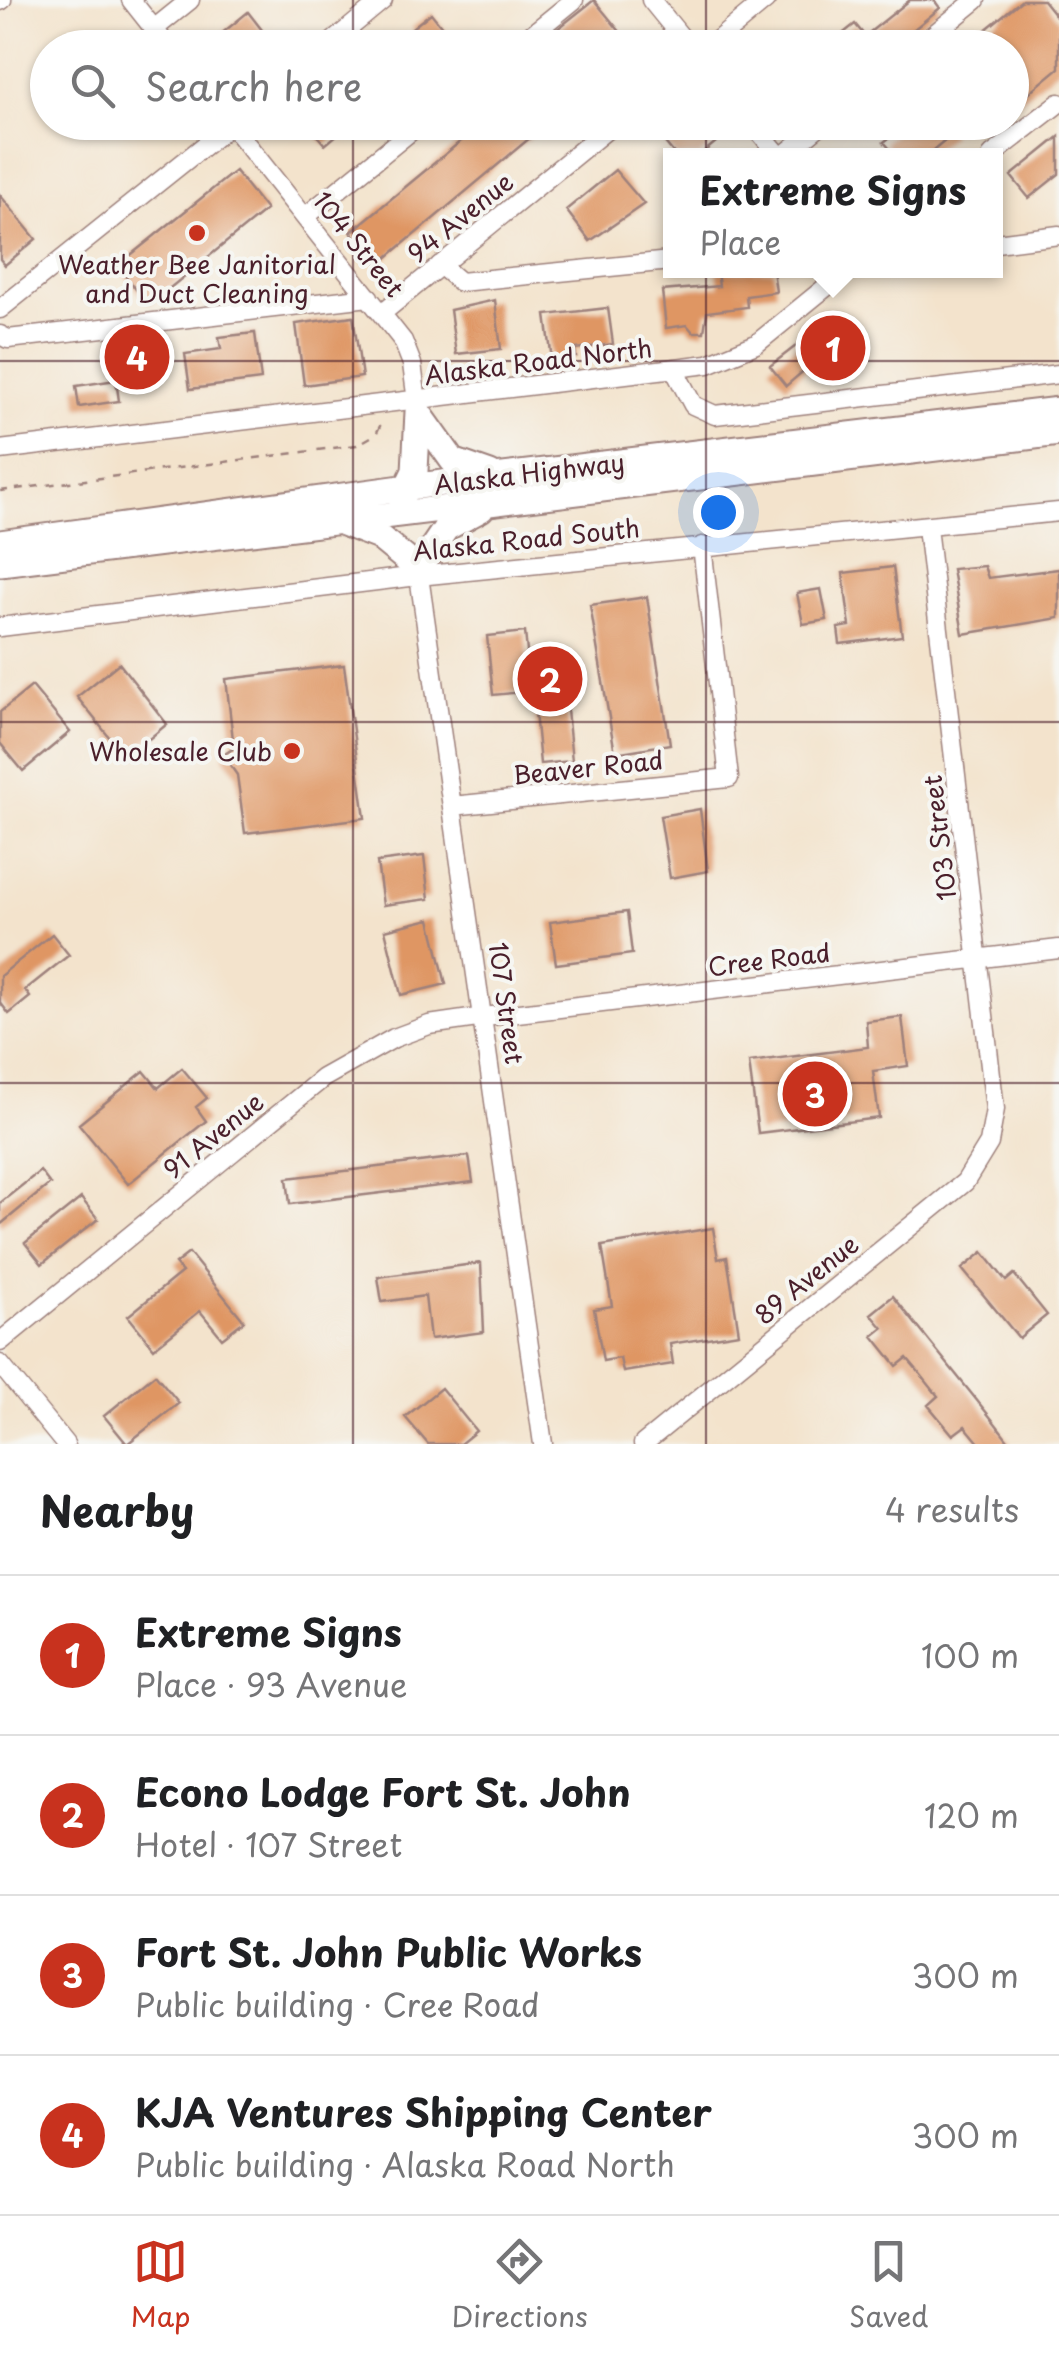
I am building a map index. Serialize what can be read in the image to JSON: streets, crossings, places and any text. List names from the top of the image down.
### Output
{
  "streets": {
    "highway": ["Alaska Highway"],
    "street": [
      "94 Avenue",
      "104 Street",
      "Alaska Road North",
      "Alaska Road South",
      "Beaver Road",
      "103 Street",
      "Cree Road",
      "107 Street",
      "91 Avenue",
      "89 Avenue"
    ]
  },
  "crossings": [
    ["94 Avenue", "104 Street"],
    ["104 Street", "Alaska Road North"],
    ["Alaska Road South", "Beaver Road"],
    ["Alaska Road South", "103 Street"],
    ["Alaska Road South", "107 Street"],
    ["Beaver Road", "107 Street"],
    ["103 Street", "Cree Road"],
    ["103 Street", "89 Avenue"],
    ["Cree Road", "107 Street"],
    ["Cree Road", "91 Avenue"],
    ["107 Street", "91 Avenue"]
  ],
  "places": ["Weather Bee Janitorial and Duct Cleaning", "Wholesale Club"],
  "page": {
    "search": "Search here",
    "popup": ["Extreme Signs", "Place"],
    "pins": [
      "1",
      "4",
      "2",
      "3"
    ],
    "heading": ["Nearby", "4 results"],
    "list": [
      {
        "mark": "1",
        "name": "Extreme Signs",
        "note": "Place · 93 Avenue",
        "value": "100 m"
      },
      {
        "mark": "2",
        "name": "Econo Lodge Fort St. John",
        "note": "Hotel · 107 Street",
        "value": "120 m"
      },
      {
        "mark": "3",
        "name": "Fort St. John Public Works",
        "note": "Public building · Cree Road",
        "value": "300 m"
      },
      {
        "mark": "4",
        "name": "KJA Ventures Shipping Center",
        "note": "Public building · Alaska Road North",
        "value": "300 m"
      }
    ],
    "nav": ["Map", "Directions", "Saved"]
  }
}
